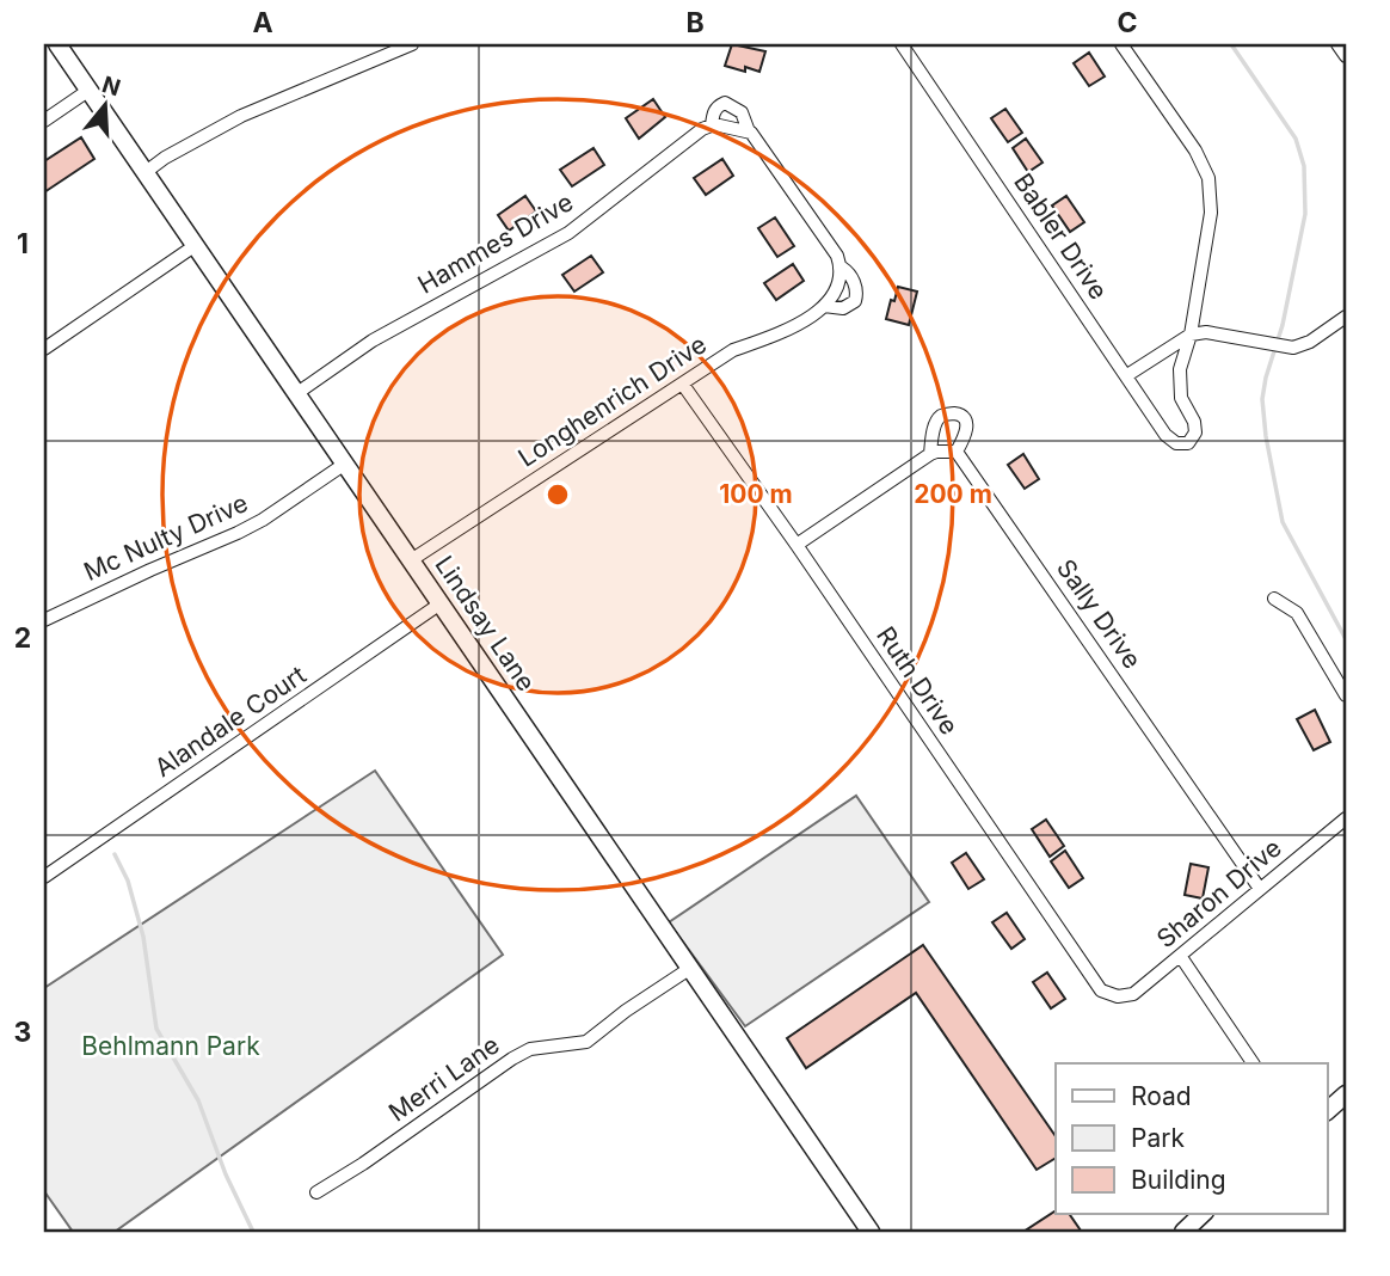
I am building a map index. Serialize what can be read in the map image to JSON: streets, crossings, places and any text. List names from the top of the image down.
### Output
{
  "streets": {
    "street": [
      "Babler Drive",
      "Hammes Drive",
      "Longhenrich Drive",
      "Mc Nulty Drive",
      "Sally Drive",
      "Lindsay Lane",
      "Ruth Drive",
      "Alandale Court",
      "Sharon Drive",
      "Merri Lane"
    ]
  },
  "crossings": [
    ["Hammes Drive", "Longhenrich Drive"],
    ["Hammes Drive", "Lindsay Lane"],
    ["Longhenrich Drive", "Lindsay Lane"],
    ["Longhenrich Drive", "Ruth Drive"],
    ["Mc Nulty Drive", "Lindsay Lane"],
    ["Sally Drive", "Sharon Drive"],
    ["Lindsay Lane", "Alandale Court"],
    ["Lindsay Lane", "Merri Lane"],
    ["Ruth Drive", "Sharon Drive"]
  ],
  "parks": ["Behlmann Park"],
  "legend": ["Road", "Park", "Building"],
  "north": "top",
  "grid": {
    "columns": ["A", "B", "C"],
    "rows": ["1", "2", "3"]
  },
  "rings": ["100 m", "200 m"]
}
